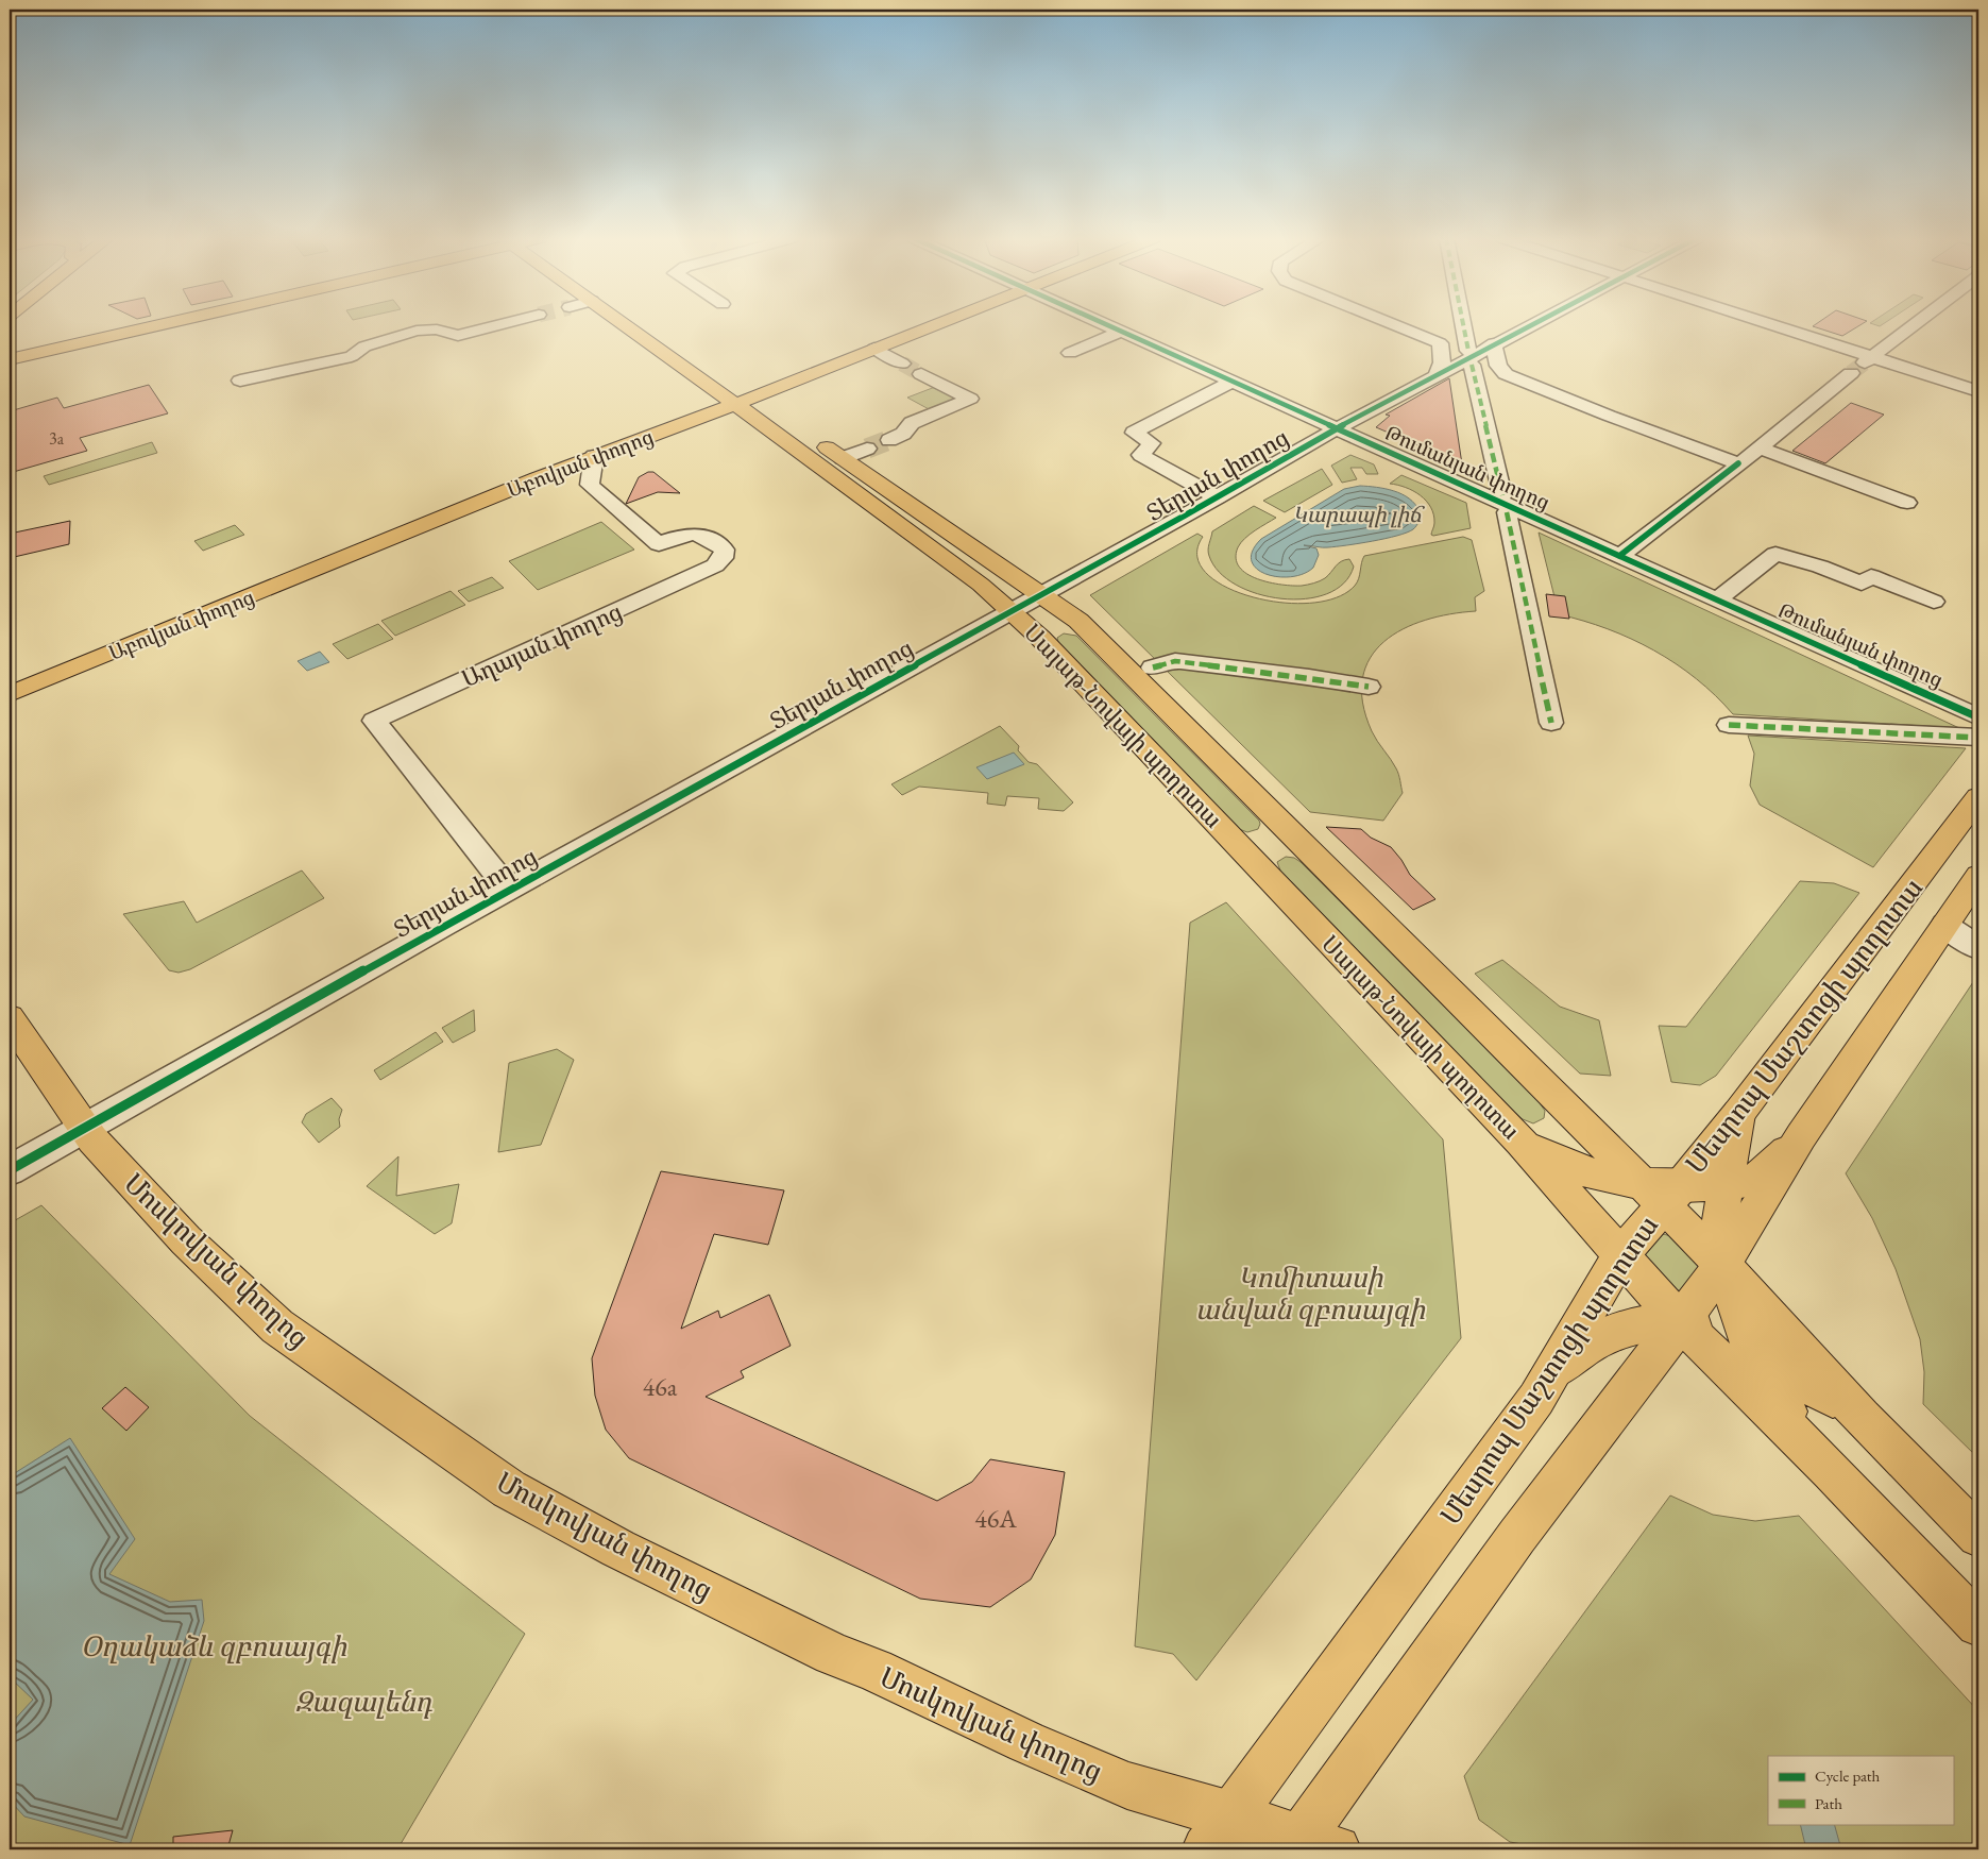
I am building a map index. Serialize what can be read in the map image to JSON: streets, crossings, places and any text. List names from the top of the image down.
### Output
{
  "streets": {
    "main road": [
      "Աբովյան փողոց",
      "Սայաթ-Նովայի պողոտա",
      "Մեսրոպ Մաշտոցի պողոտա",
      "Մոսկովյան փողոց"
    ],
    "street": ["Թումանյան փողոց", "Տերյան փողոց", "Աղայան փողոց"]
  },
  "crossings": [
    ["Աբովյան փողոց", "Աղայան փողոց"],
    ["Աբովյան փողոց", "Սայաթ-Նովայի պողոտա"],
    ["Թումանյան փողոց", "Տերյան փողոց"],
    ["Տերյան փողոց", "Աղայան փողոց"],
    ["Տերյան փողոց", "Սայաթ-Նովայի պողոտա"],
    ["Տերյան փողոց", "Մոսկովյան փողոց"],
    ["Սայաթ-Նովայի պողոտա", "Մեսրոպ Մաշտոցի պողոտա"],
    ["Մեսրոպ Մաշտոցի պողոտա", "Մոսկովյան փողոց"]
  ],
  "water": ["Կարապի լիճ"],
  "parks": ["Կոմիտասի անվան զբոսայգի", "Օղակաձև զբոսայգի", "Զազալենդ"],
  "house_numbers": ["3a", "46a", "46A"],
  "legend": ["Cycle path", "Path"]
}
